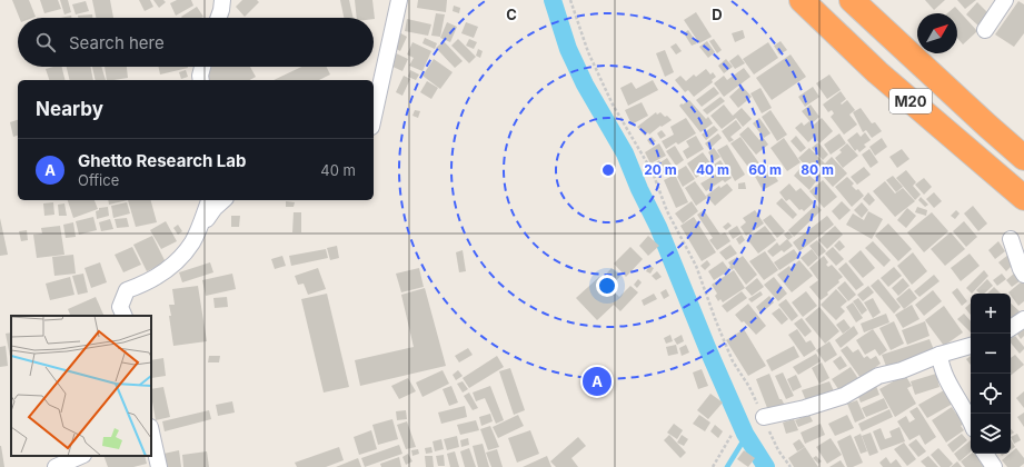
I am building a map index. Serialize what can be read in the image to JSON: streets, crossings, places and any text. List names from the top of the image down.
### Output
{
  "streets": {
    "highway": ["M20"]
  },
  "north": "top right",
  "page": {
    "search": "Search here",
    "heading": "Nearby",
    "list": [
      {
        "mark": "A",
        "name": "Ghetto Research Lab",
        "note": "Office",
        "value": "40 m"
      }
    ],
    "map_buttons": ["+", "−"],
    "pins": "A"
  },
  "grid": {
    "columns": ["C", "D"]
  },
  "rings": [
    "20 m",
    "40 m",
    "60 m",
    "80 m"
  ]
}
